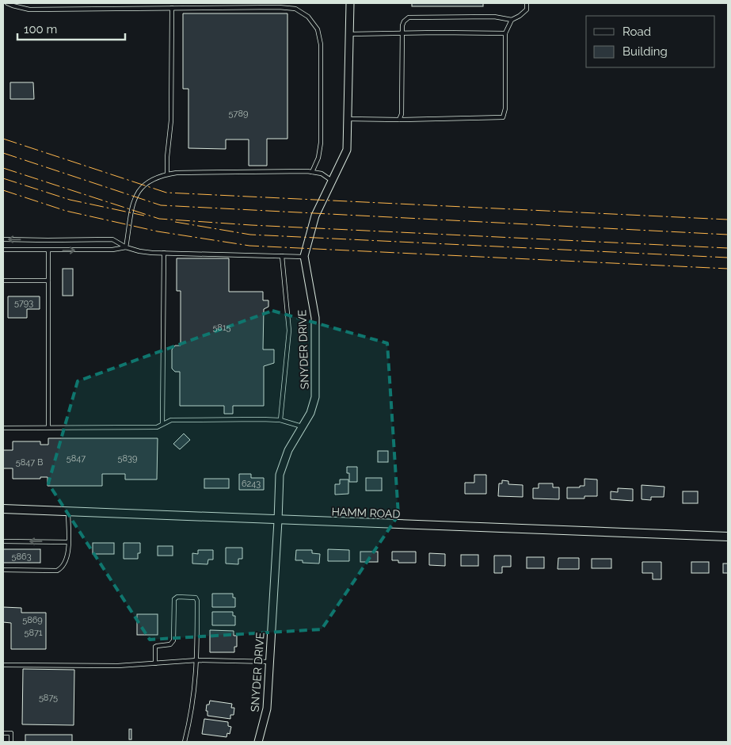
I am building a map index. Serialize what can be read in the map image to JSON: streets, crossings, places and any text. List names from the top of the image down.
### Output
{
  "streets": {
    "street": ["SNYDER DRIVE", "HAMM ROAD"]
  },
  "crossings": [
    ["SNYDER DRIVE", "HAMM ROAD"]
  ],
  "house_numbers": [
    "5789",
    "5793",
    "5815",
    "5847",
    "5839",
    "5847 B",
    "6243",
    "5863",
    "5869",
    "5871",
    "5875"
  ],
  "legend": ["Road", "Building"],
  "scale_bar": "100 m"
}
